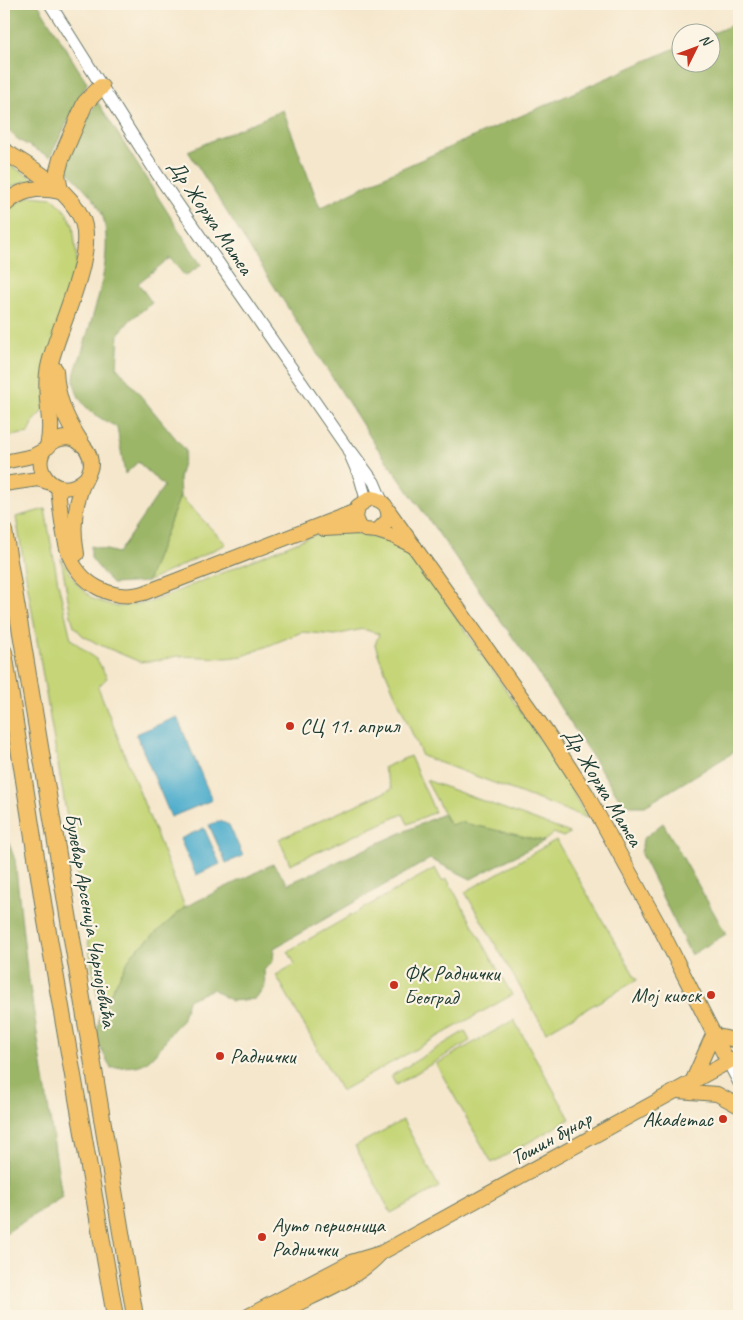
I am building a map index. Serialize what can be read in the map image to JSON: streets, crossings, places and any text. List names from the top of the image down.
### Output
{
  "streets": {
    "highway": ["Булевар Арсенија Чарнојевића"],
    "main road": ["Др Жоржа Матеа", "Тошин бунар"]
  },
  "crossings": [
    ["Др Жоржа Матеа", "Тошин бунар"]
  ],
  "places": [
    "СЦ 11. април",
    "ФК Раднички Београд",
    "Мој киоск",
    "Раднички",
    "Akademac",
    "Ауто перионица Раднички"
  ],
  "north": "top right"
}
